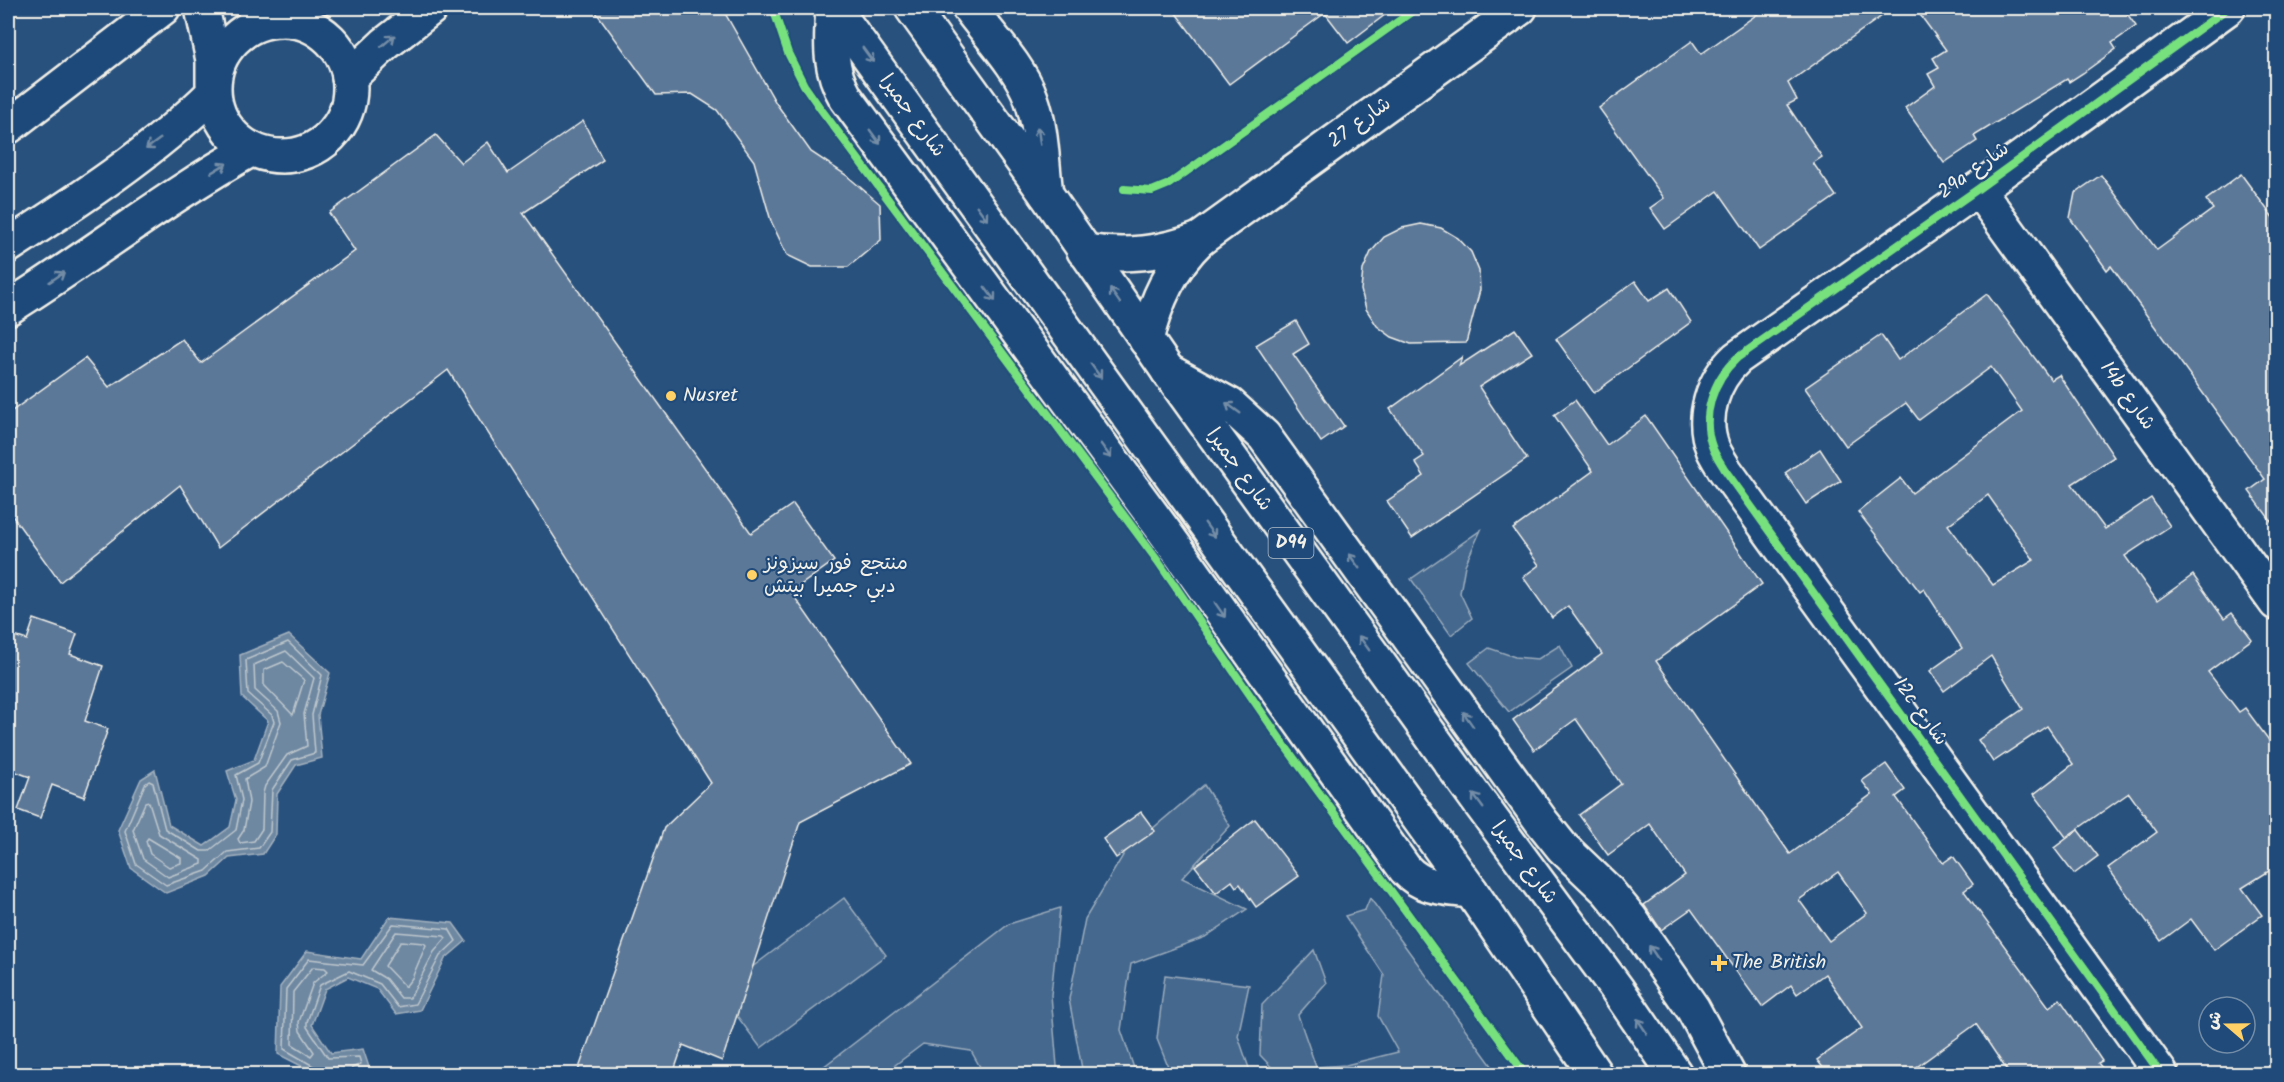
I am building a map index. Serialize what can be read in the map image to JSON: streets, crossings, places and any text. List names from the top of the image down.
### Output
{
  "streets": {
    "street": [
      "شارع جميرا",
      "شارع 27",
      "29a شارع",
      "14b شارع",
      "D94",
      "12c شارع"
    ]
  },
  "crossings": [
    ["شارع جميرا", "شارع 27"],
    ["29a شارع", "14b شارع"],
    ["29a شارع", "12c شارع"]
  ],
  "places": {
    "other": ["Nusret", "منتجع فور سيزونز دبي جميرا بيتش"],
    "health": ["The British"]
  },
  "north": "left"
}
